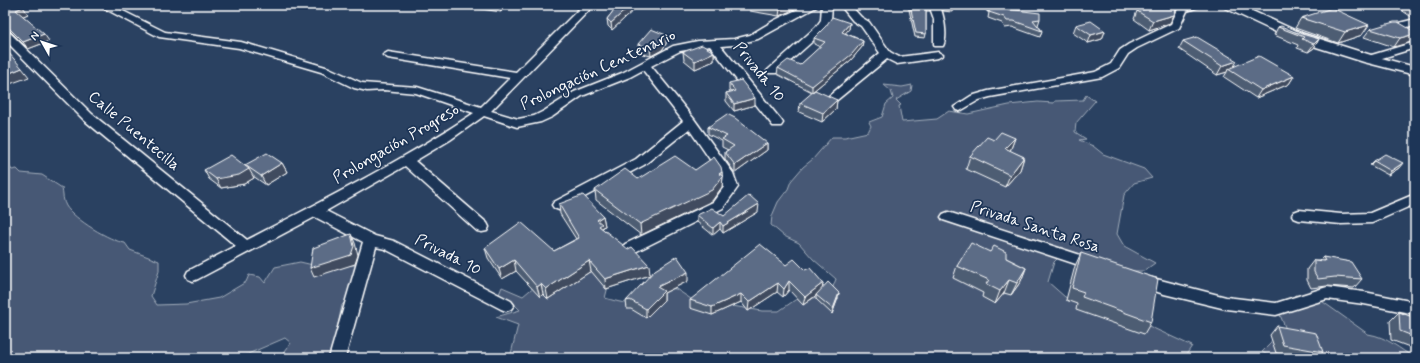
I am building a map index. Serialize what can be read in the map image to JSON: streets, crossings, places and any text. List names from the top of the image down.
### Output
{
  "streets": {
    "street": [
      "Prolongación Centenario",
      "Privada 10",
      "Calle Puentecilla",
      "Prolongación Progreso",
      "Privada Santa Rosa"
    ]
  },
  "crossings": [
    ["Prolongación Centenario", "Privada 10"],
    ["Prolongación Centenario", "Prolongación Progreso"],
    ["Privada 10", "Prolongación Progreso"],
    ["Calle Puentecilla", "Prolongación Progreso"]
  ],
  "north": "top left"
}
